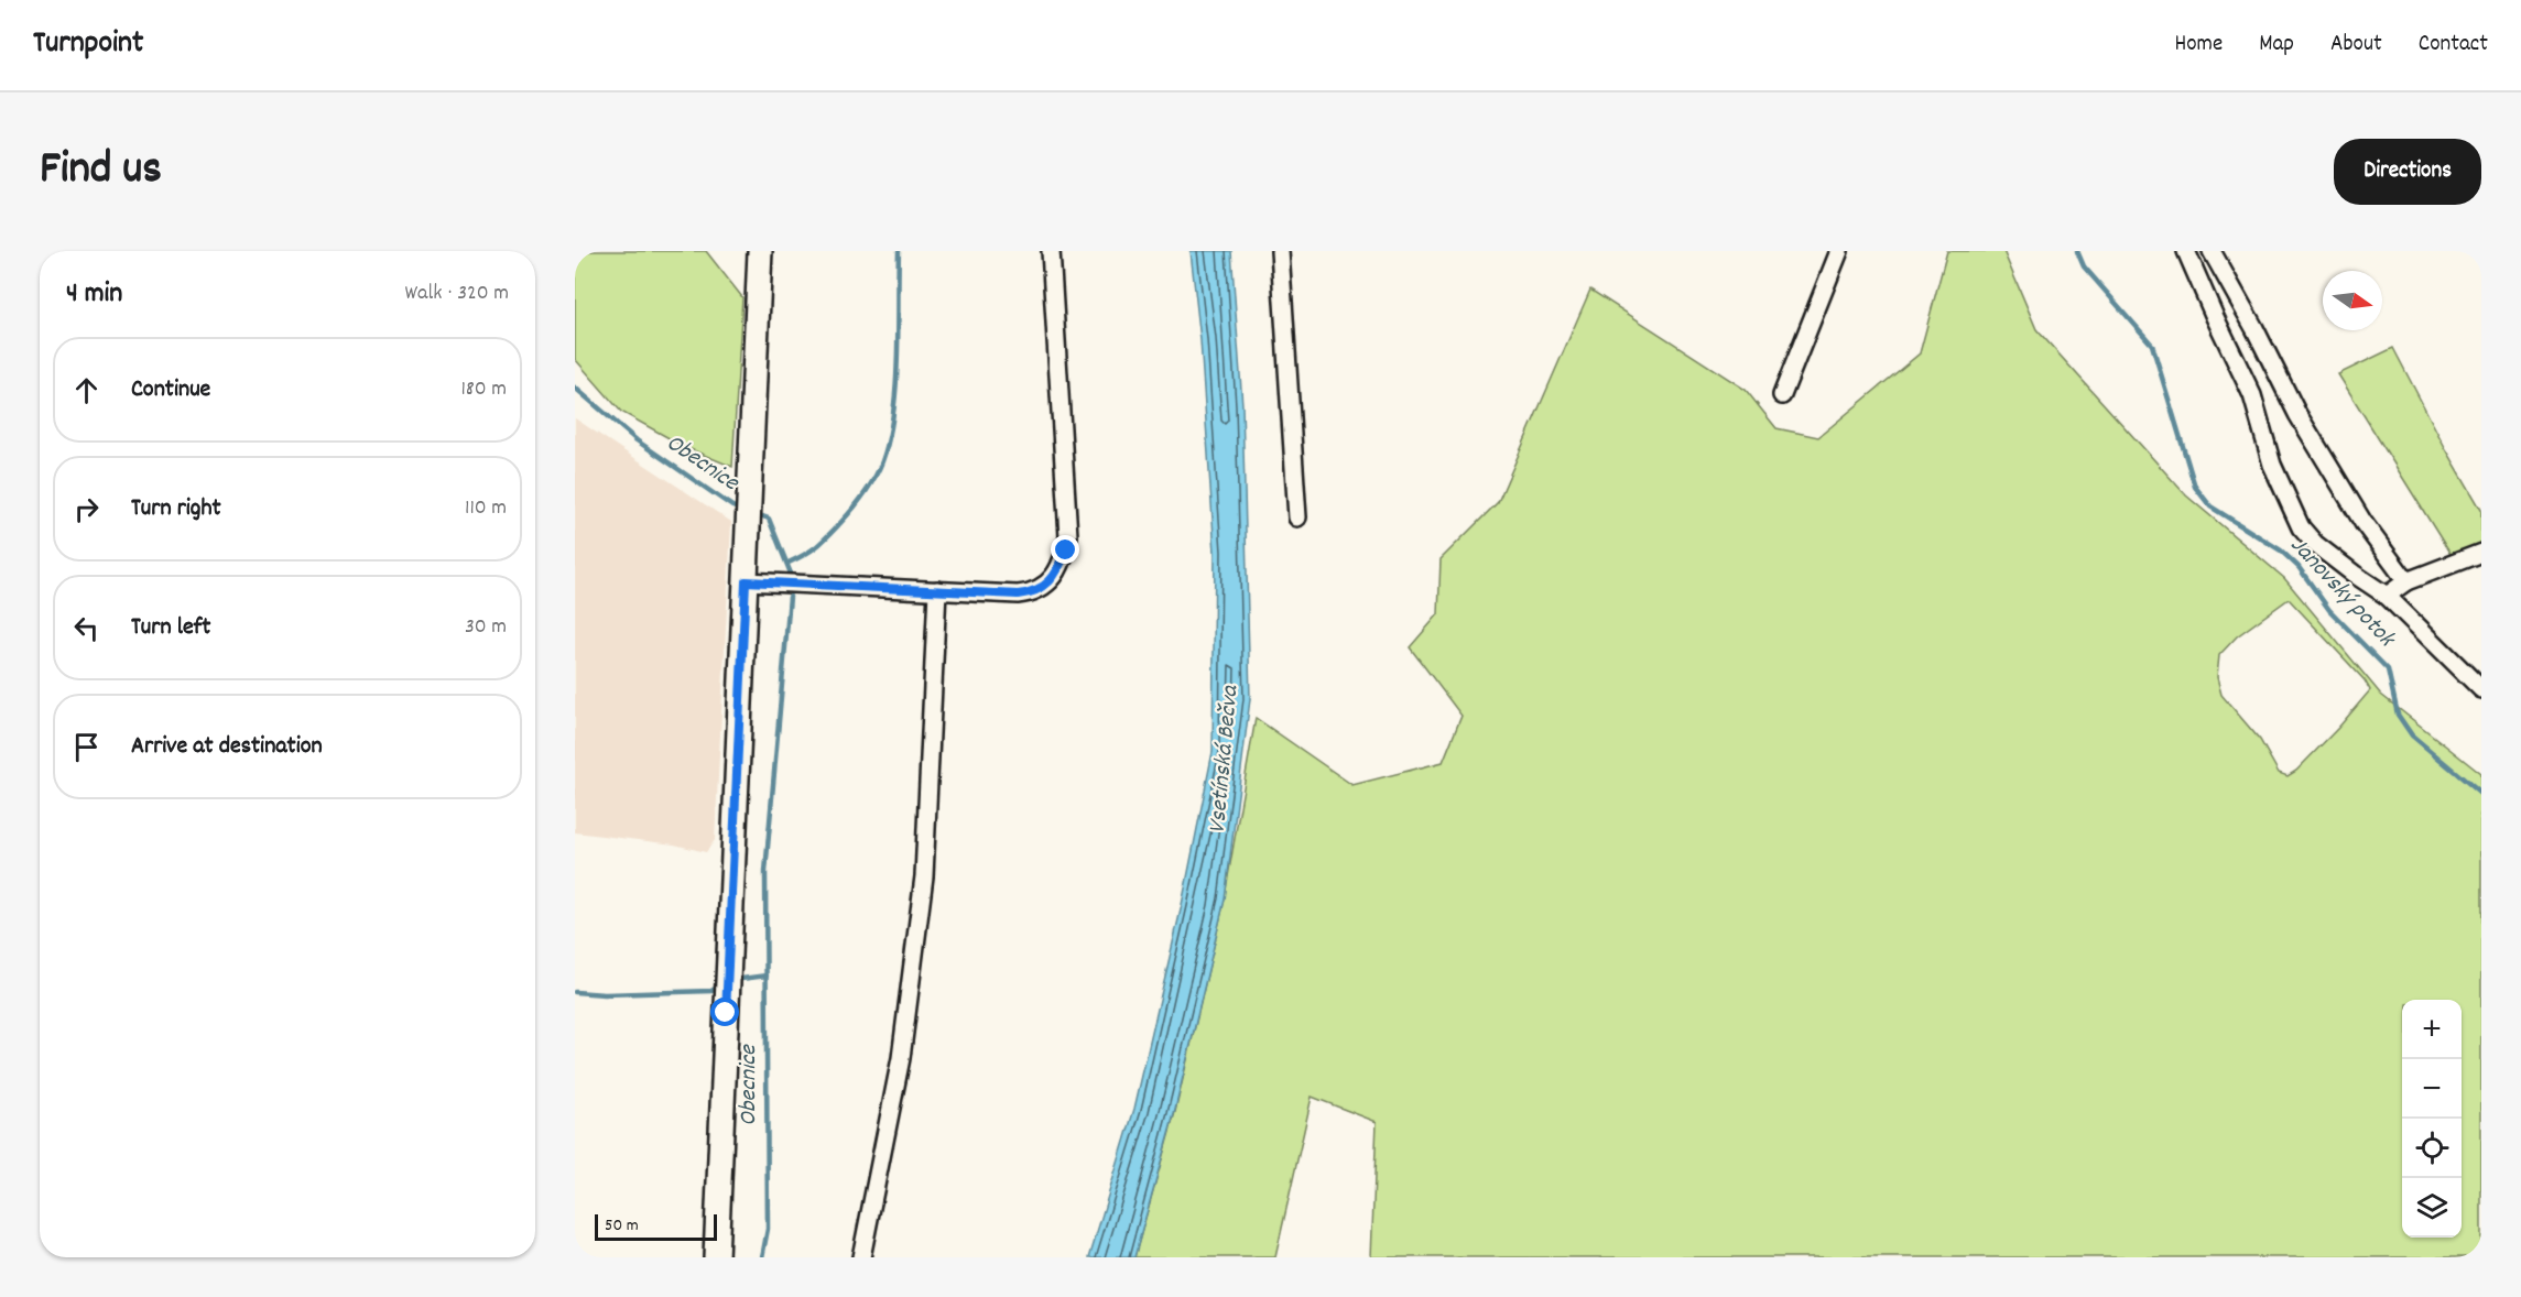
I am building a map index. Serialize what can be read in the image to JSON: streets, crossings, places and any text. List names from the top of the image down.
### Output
{
  "water": ["Obecnice", "Janovský potok", "Vsetínská Bečva"],
  "scale_bar": "50 m",
  "north": "right",
  "page": {
    "header": "Turnpoint",
    "nav": [
      "Home",
      "Map",
      "About",
      "Contact"
    ],
    "title": "Find us",
    "buttons": "Directions",
    "heading": ["4 min", "Walk · 320 m"],
    "list": [
      ["Continue", "180 m"],
      ["Turn right", "110 m"],
      ["Turn left", "30 m"],
      "Arrive at destination"
    ],
    "map_buttons": ["+", "−"],
    "scale": "50 m"
  }
}
